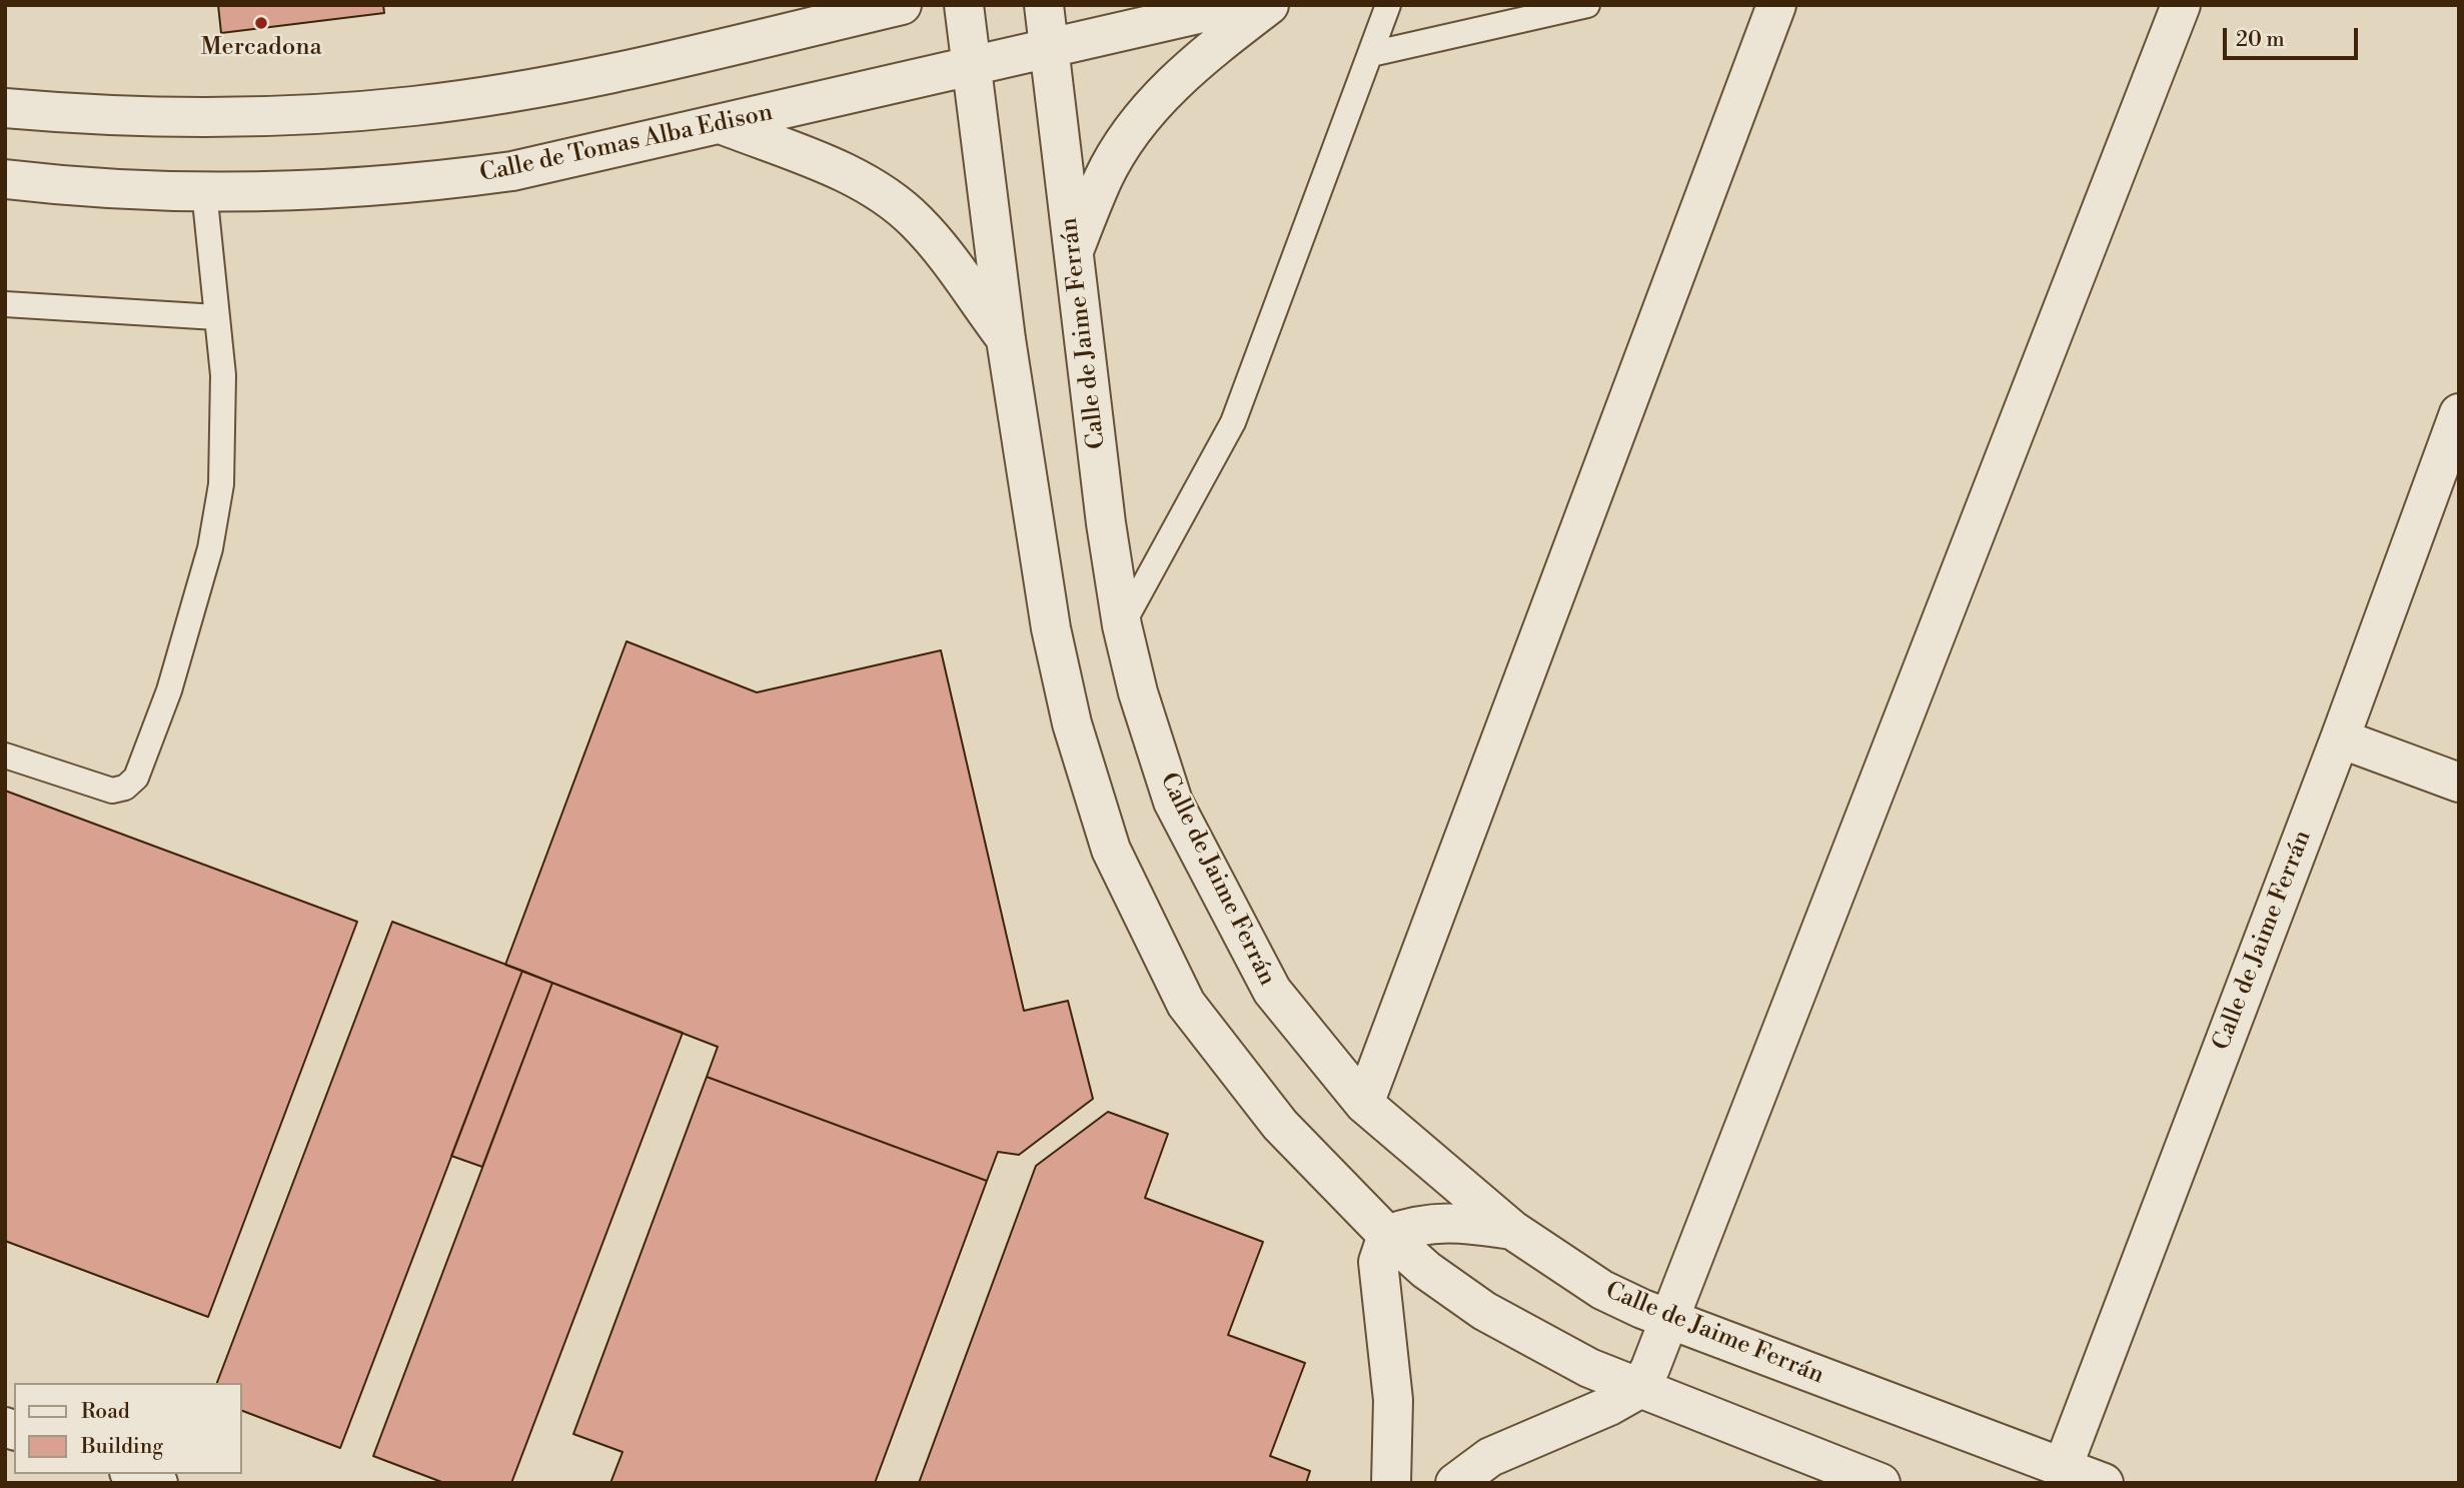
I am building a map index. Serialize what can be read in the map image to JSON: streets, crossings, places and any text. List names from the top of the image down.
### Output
{
  "streets": {
    "street": ["Calle de Tomas Alba Edison", "Calle de Jaime Ferrán"]
  },
  "crossings": [
    ["Calle de Tomas Alba Edison", "Calle de Jaime Ferrán"]
  ],
  "places": ["Mercadona"],
  "legend": ["Road", "Building"],
  "scale_bar": "20 m"
}
